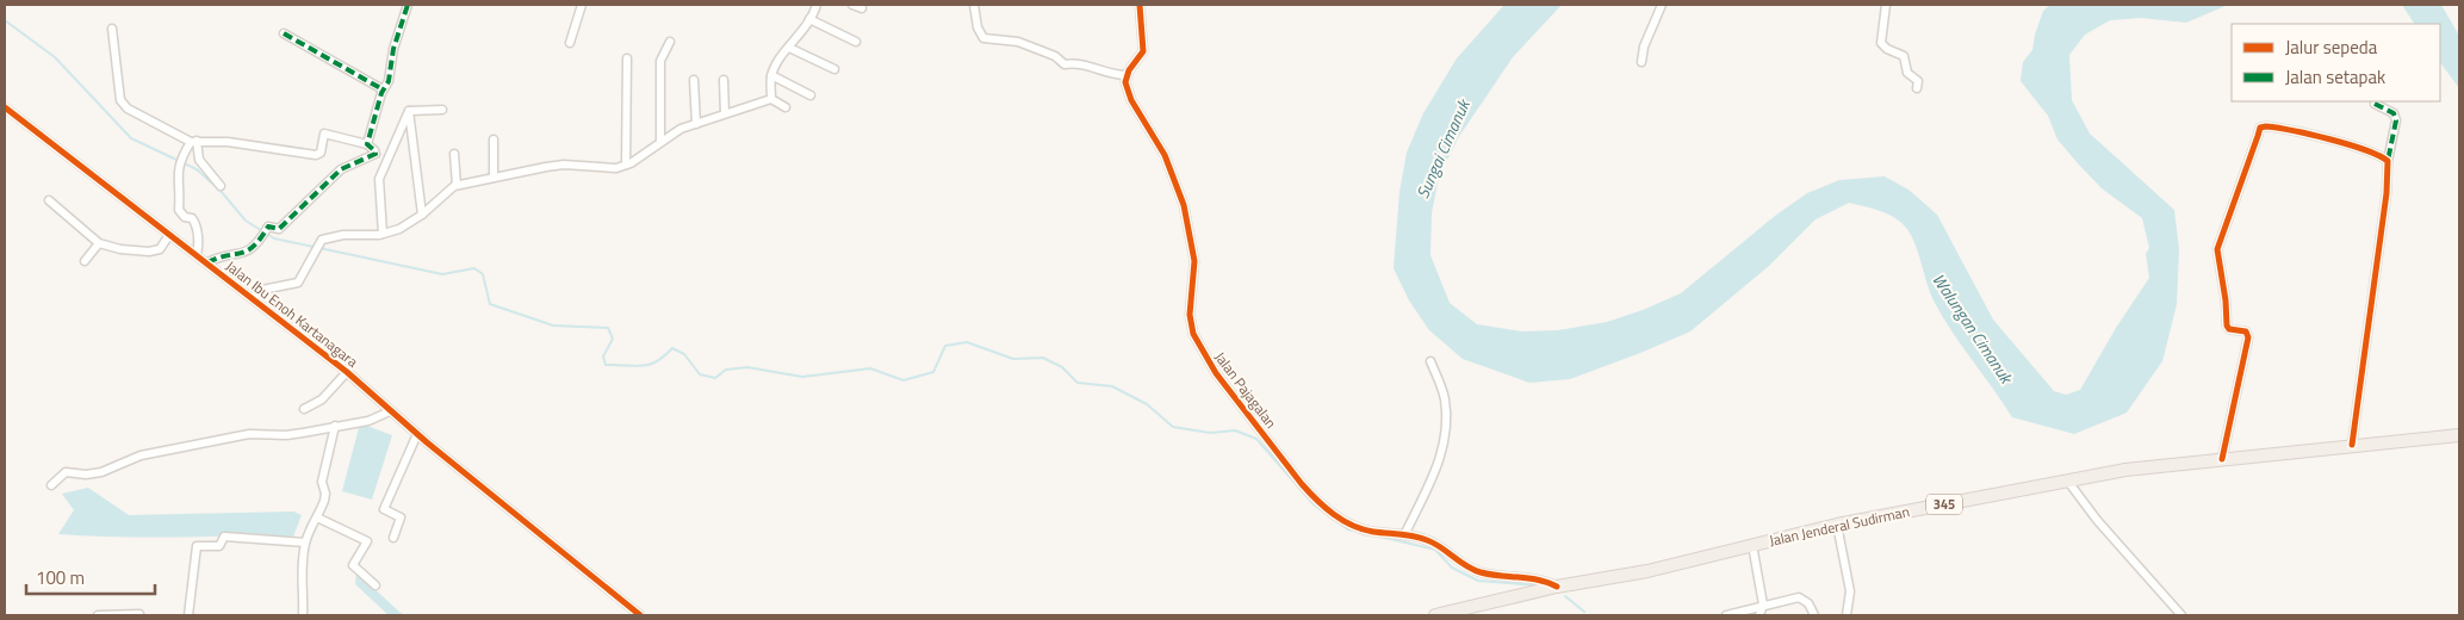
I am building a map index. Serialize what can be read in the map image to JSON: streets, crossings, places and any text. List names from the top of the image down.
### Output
{
  "streets": {
    "main road": ["345", "Jalan Jenderal Sudirman"],
    "street": ["Jalan Ibu Enoh Kartanagara", "Jalan Pajagalan"]
  },
  "crossings": [
    ["Jalan Pajagalan", "Jalan Jenderal Sudirman"]
  ],
  "water": ["Sungai Cimanuk", "Walungan Cimanuk"],
  "legend": ["Jalur sepeda", "Jalan setapak"],
  "scale_bar": "100 m"
}
